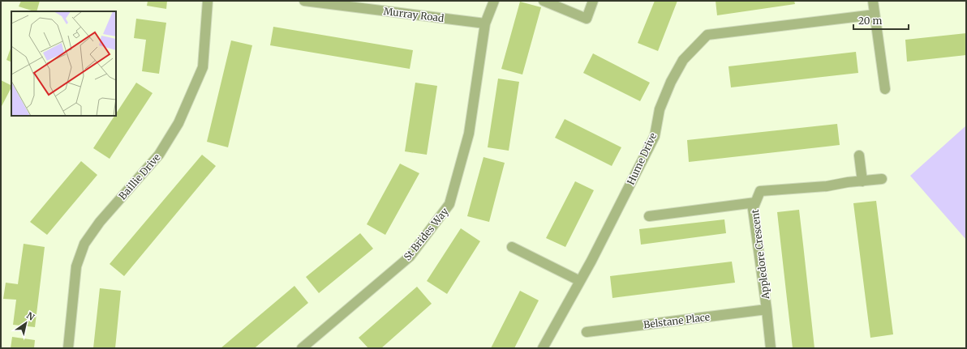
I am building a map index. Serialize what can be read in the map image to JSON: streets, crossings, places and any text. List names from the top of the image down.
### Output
{
  "streets": {
    "street": [
      "Murray Road",
      "Hume Drive",
      "Baillie Drive",
      "St Brides Way",
      "Appledore Crescent",
      "Belstane Place"
    ]
  },
  "crossings": [
    ["Murray Road", "St Brides Way"],
    ["Appledore Crescent", "Belstane Place"]
  ],
  "scale_bar": "20 m",
  "north": "top right"
}
